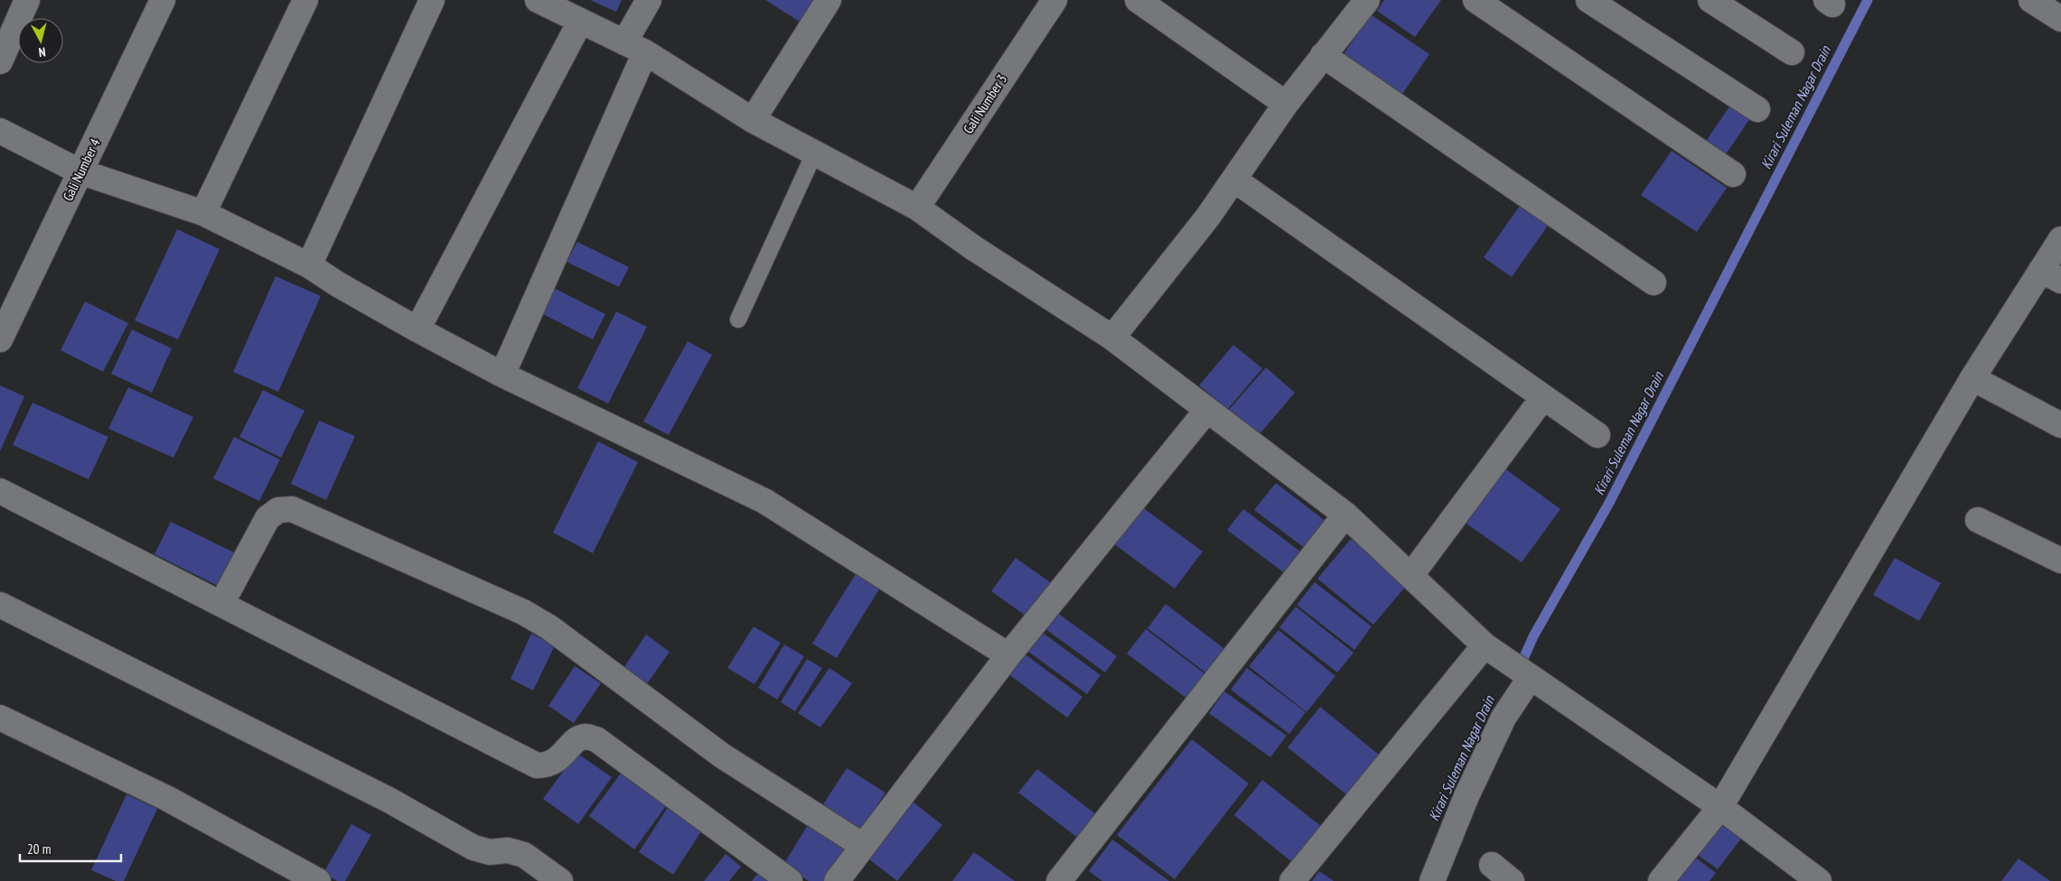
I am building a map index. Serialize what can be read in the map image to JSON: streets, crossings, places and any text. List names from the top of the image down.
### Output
{
  "streets": {
    "street": ["Gali Number 3", "Gali Number 4"]
  },
  "water": ["Kirari Suleman Nagar Drain"],
  "scale_bar": "20 m",
  "north": "bottom"
}
